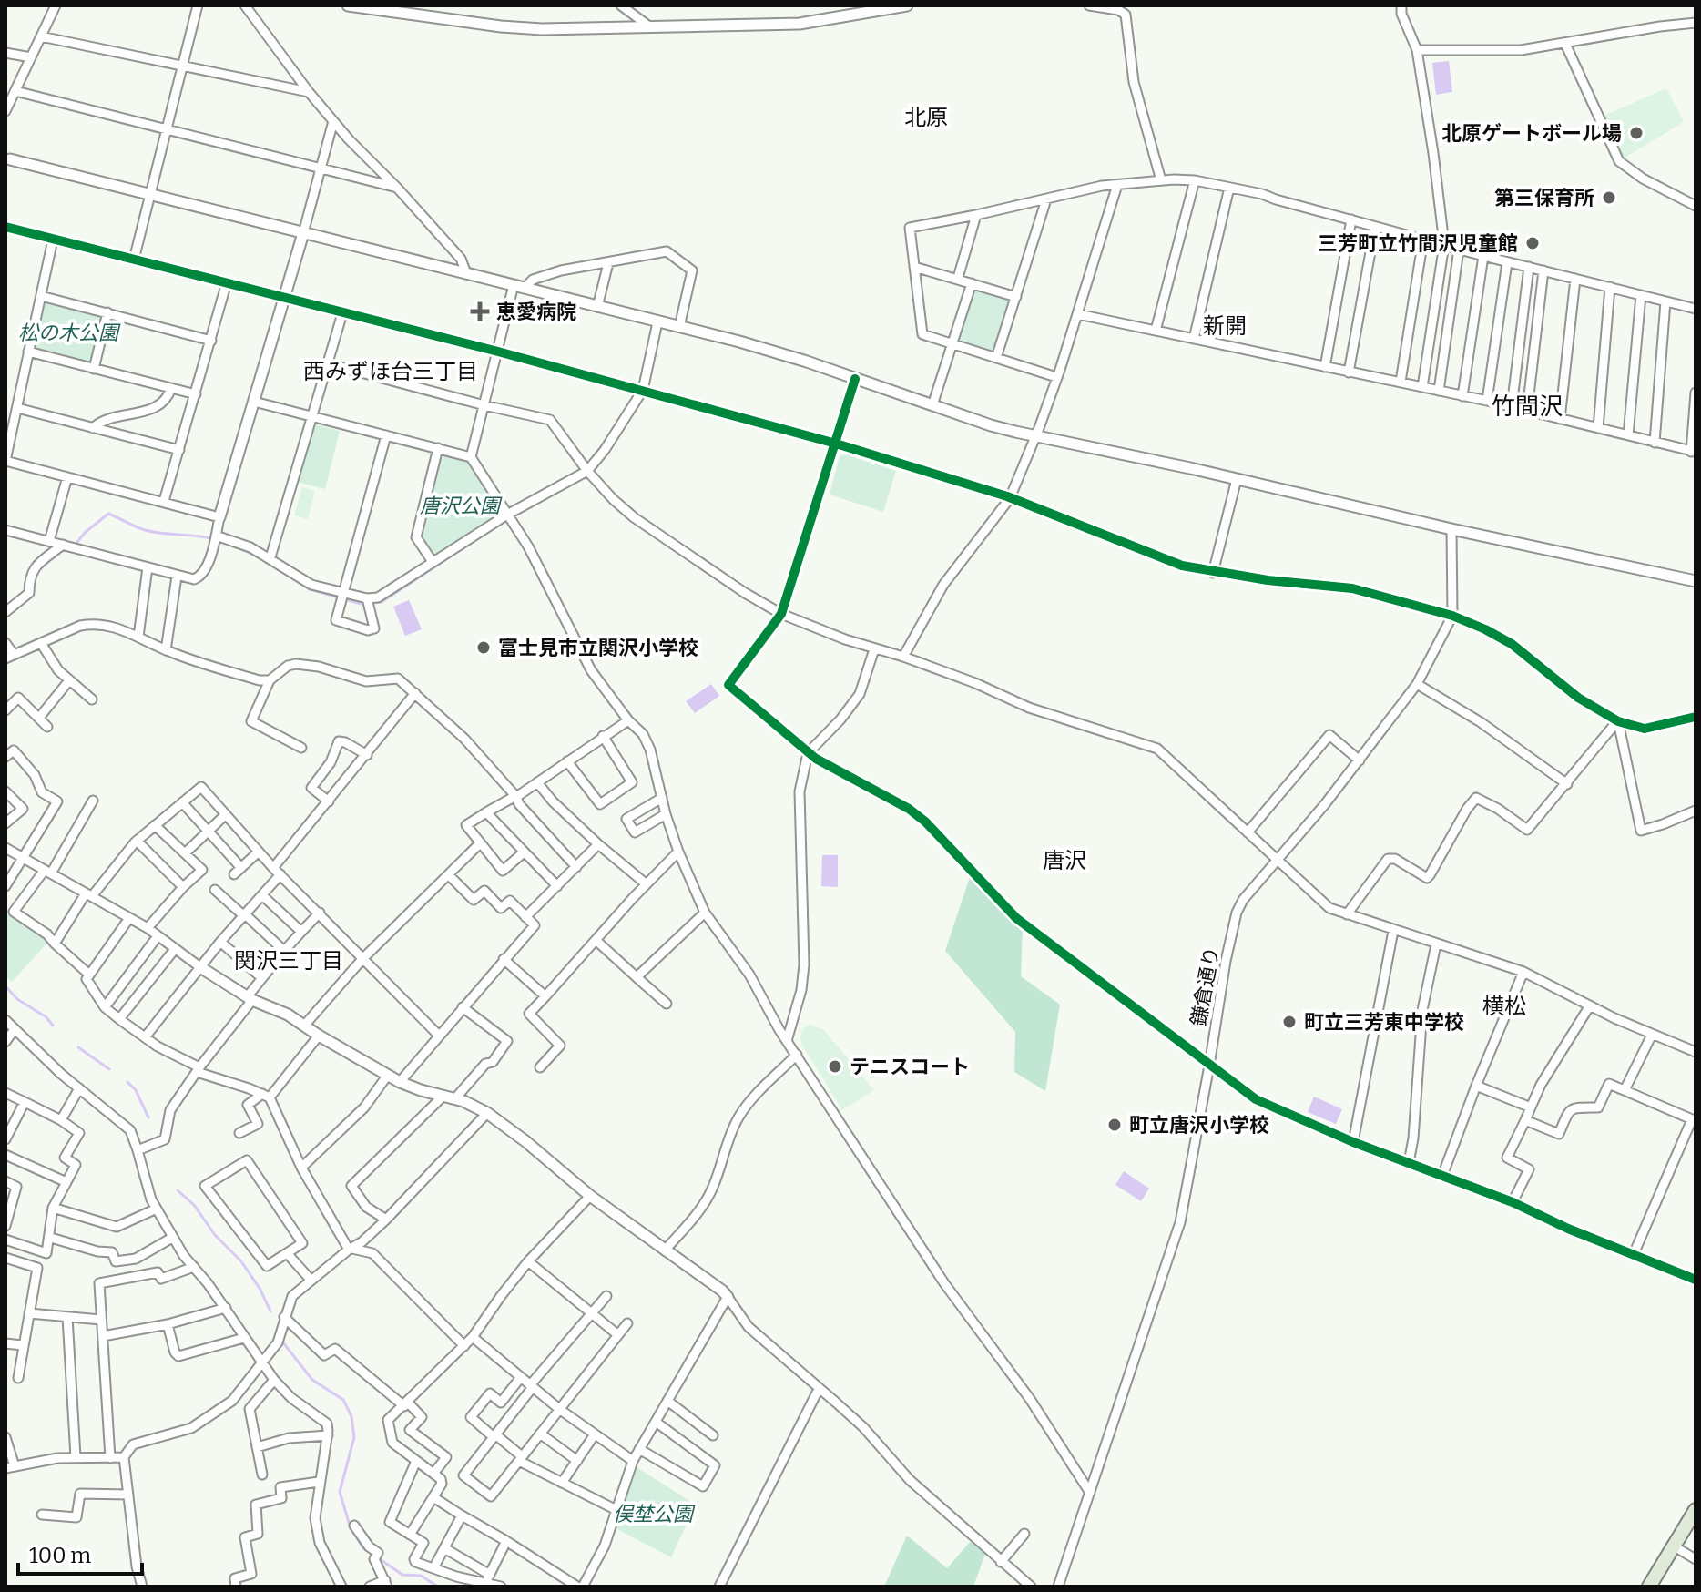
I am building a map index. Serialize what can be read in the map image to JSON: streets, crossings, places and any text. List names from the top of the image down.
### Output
{
  "streets": {
    "street": ["鎌倉通り"]
  },
  "districts": [
    "北原",
    "新開",
    "西みずほ台三丁目",
    "竹間沢",
    "唐沢",
    "関沢三丁目",
    "横松"
  ],
  "parks": ["松の木公園", "唐沢公園", "俣埜公園"],
  "places": {
    "other": [
      "北原ゲートボール場",
      "第三保育所",
      "三芳町立竹間沢児童館",
      "富士見市立関沢小学校",
      "町立三芳東中学校",
      "テニスコート",
      "町立唐沢小学校"
    ],
    "health": ["恵愛病院"]
  },
  "scale_bar": "100 m"
}
